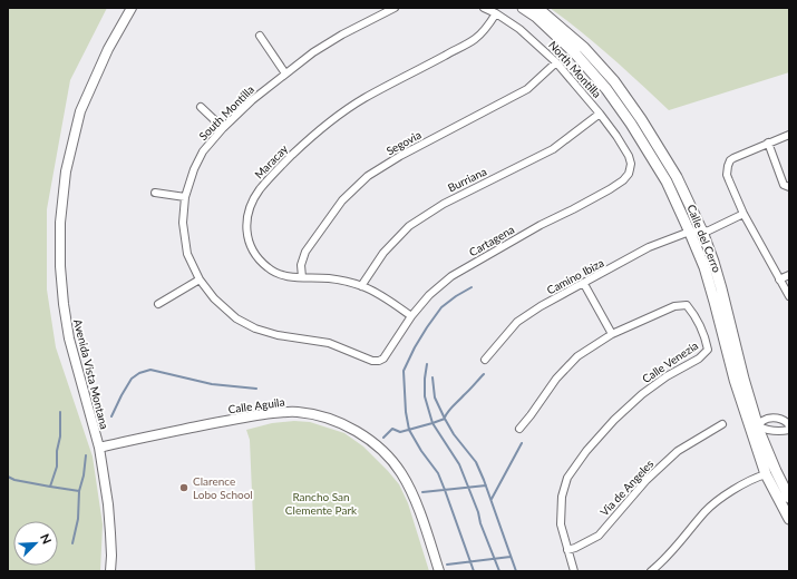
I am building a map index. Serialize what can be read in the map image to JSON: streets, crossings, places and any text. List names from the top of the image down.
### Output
{
  "streets": {
    "main road": ["Calle del Cerro"],
    "street": [
      "North Montilla",
      "South Montilla",
      "Segovia",
      "Maracay",
      "Burriana",
      "Cartagena",
      "Camino Ibiza",
      "Calle Venezia",
      "Avenida Vista Montana",
      "Calle Aguila",
      "Via de Angeles"
    ]
  },
  "crossings": [
    ["North Montilla", "Segovia"],
    ["North Montilla", "Maracay"],
    ["North Montilla", "Burriana"],
    ["North Montilla", "Cartagena"],
    ["South Montilla", "Cartagena"],
    ["Segovia", "Maracay"],
    ["Maracay", "Burriana"],
    ["Maracay", "Cartagena"],
    ["Calle del Cerro", "Camino Ibiza"],
    ["Calle Venezia", "Via de Angeles"],
    ["Avenida Vista Montana", "Calle Aguila"]
  ],
  "parks": ["Rancho San Clemente Park"],
  "places": ["Clarence Lobo School"],
  "north": "top right"
}
